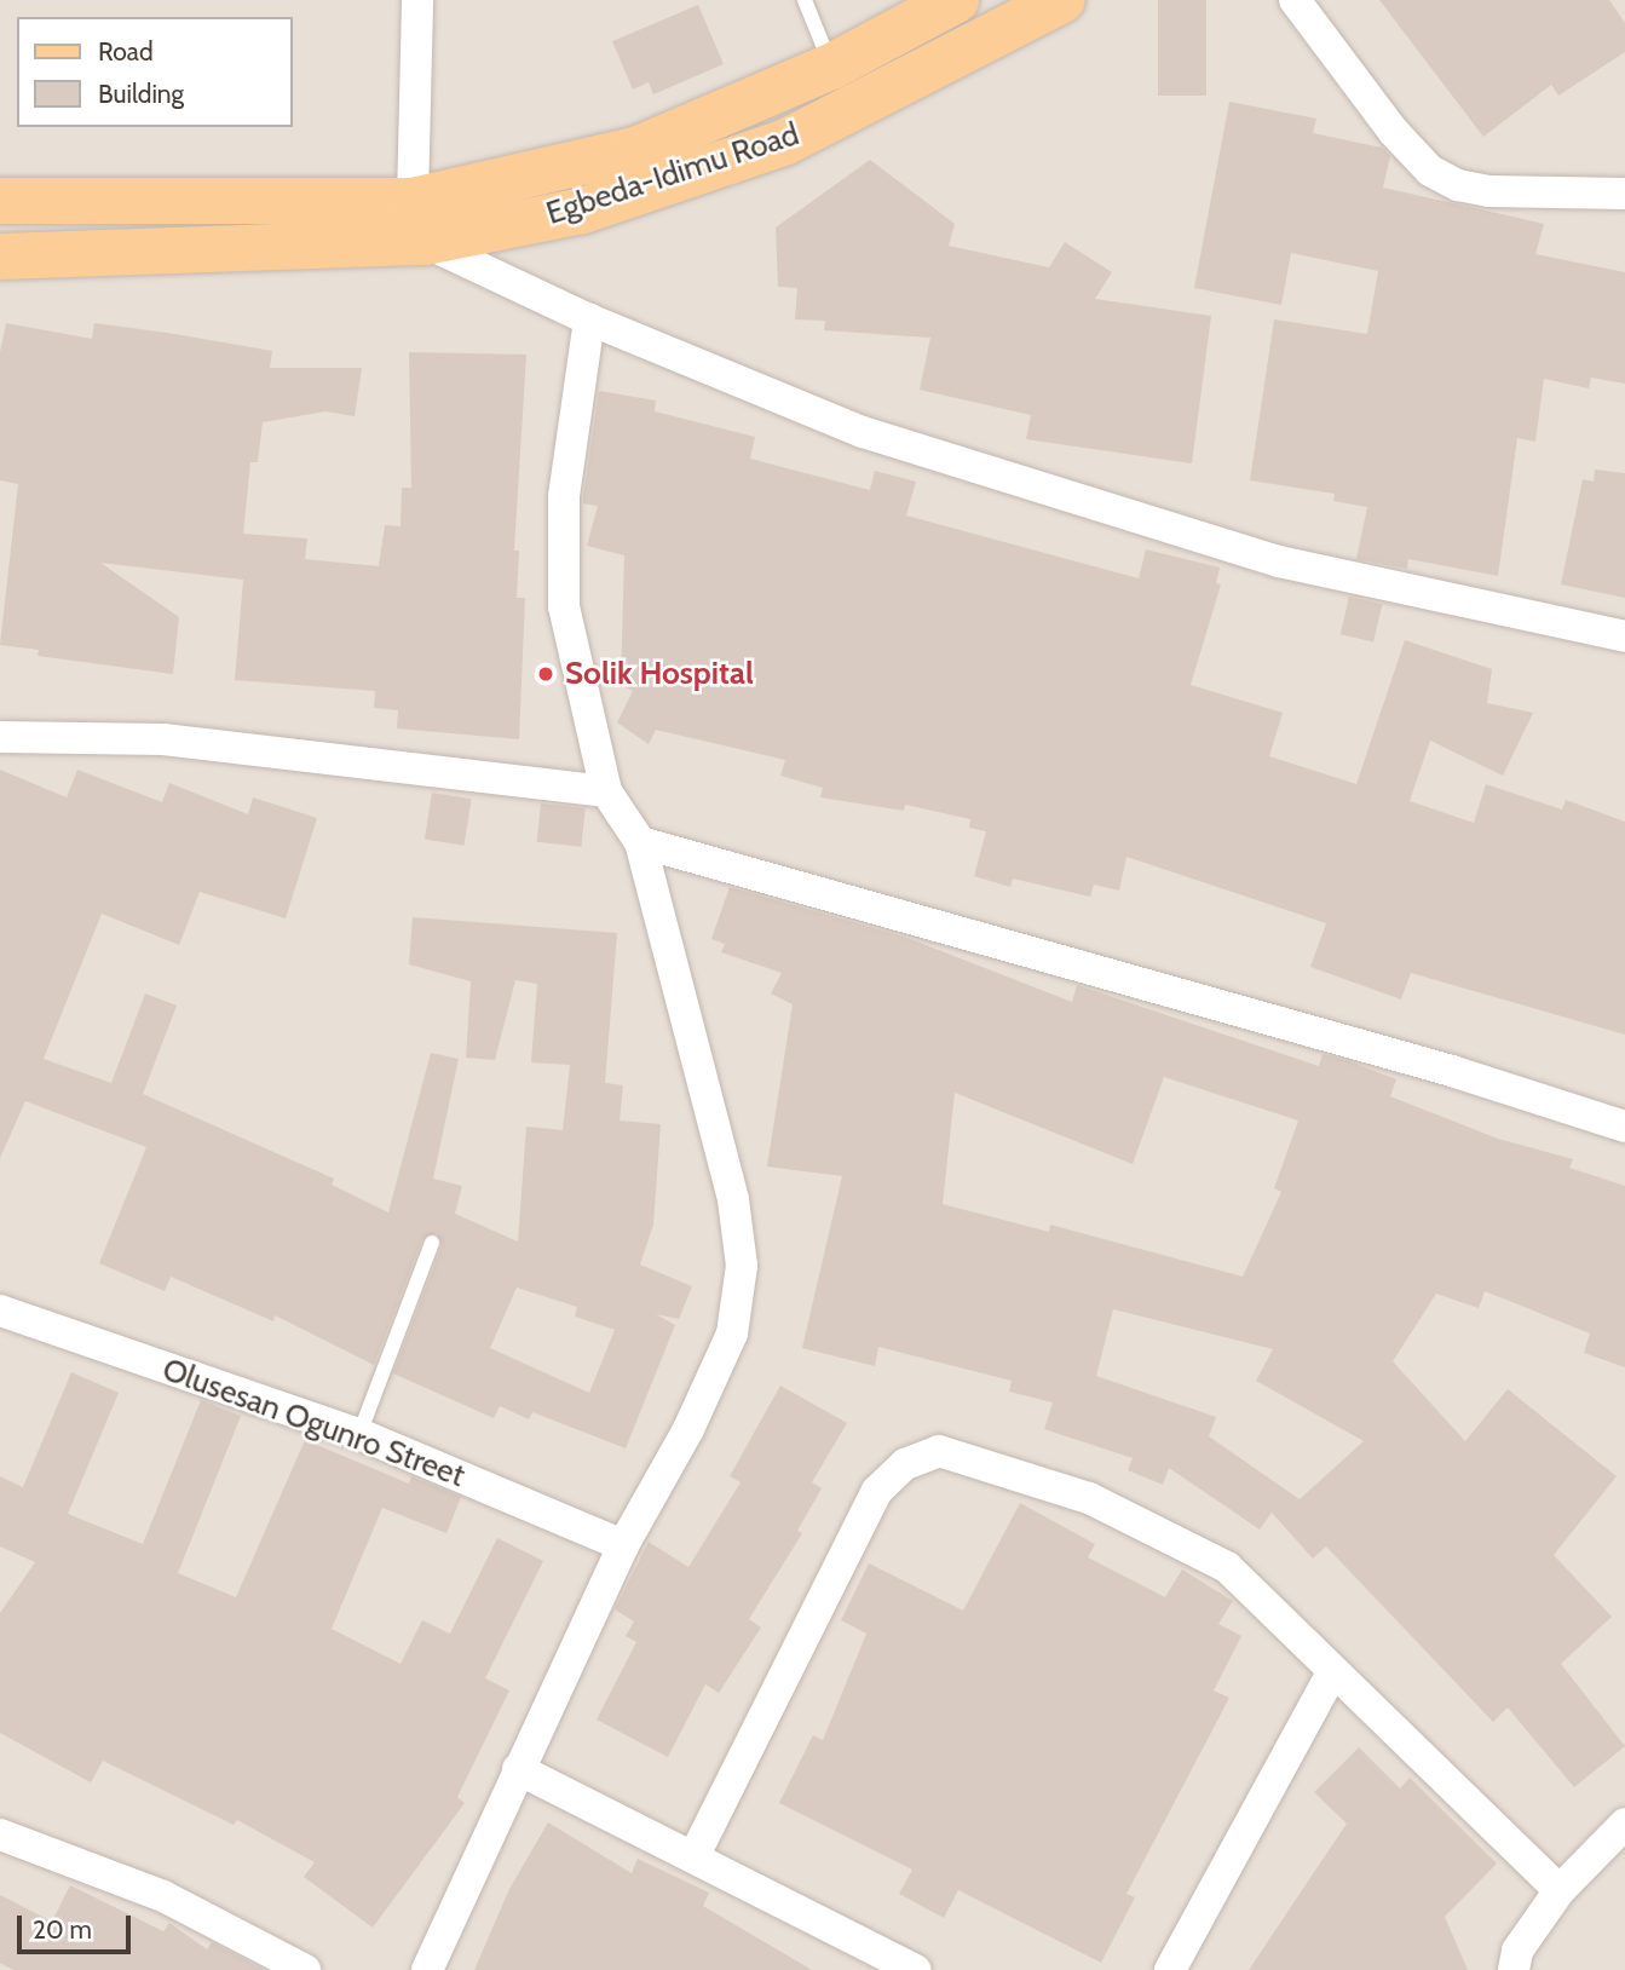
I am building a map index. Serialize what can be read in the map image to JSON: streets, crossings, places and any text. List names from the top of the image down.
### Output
{
  "streets": {
    "main road": ["Egbeda-Idimu Road"],
    "street": ["Olusesan Ogunro Street"]
  },
  "places": ["Solik Hospital"],
  "legend": ["Road", "Building"],
  "scale_bar": "20 m"
}
